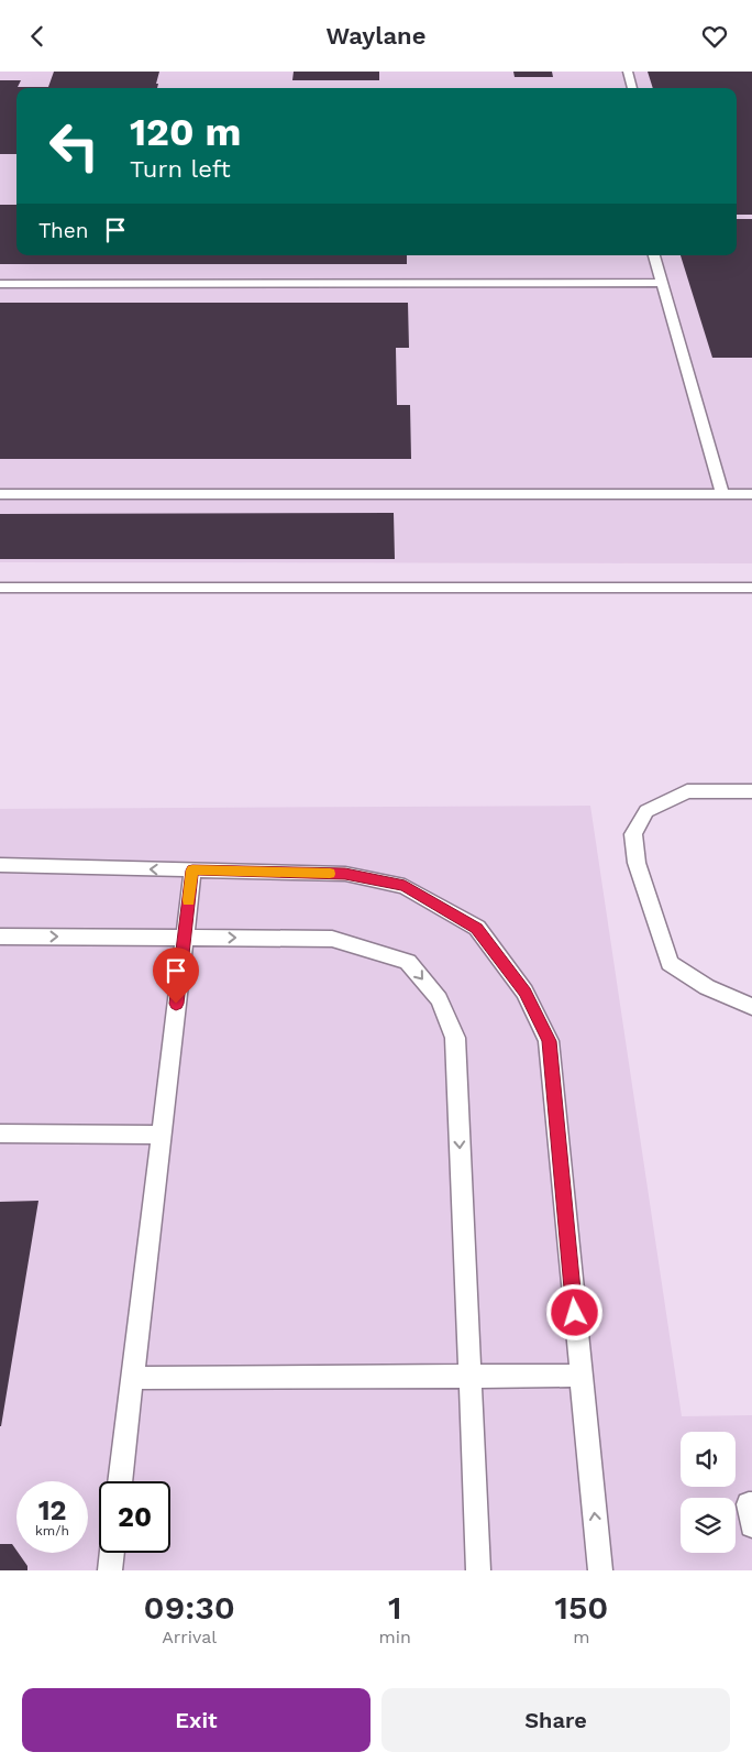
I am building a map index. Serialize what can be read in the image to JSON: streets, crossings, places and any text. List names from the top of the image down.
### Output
{
  "page": {
    "header": "Waylane",
    "turn": ["120 m", "Turn left"],
    "then": "Then",
    "speed": "12 km/h",
    "limit": "20",
    "eta": [
      "09:30",
      "Arrival",
      "1",
      "min",
      "150",
      "m"
    ],
    "buttons": ["Exit", "Share"]
  }
}
